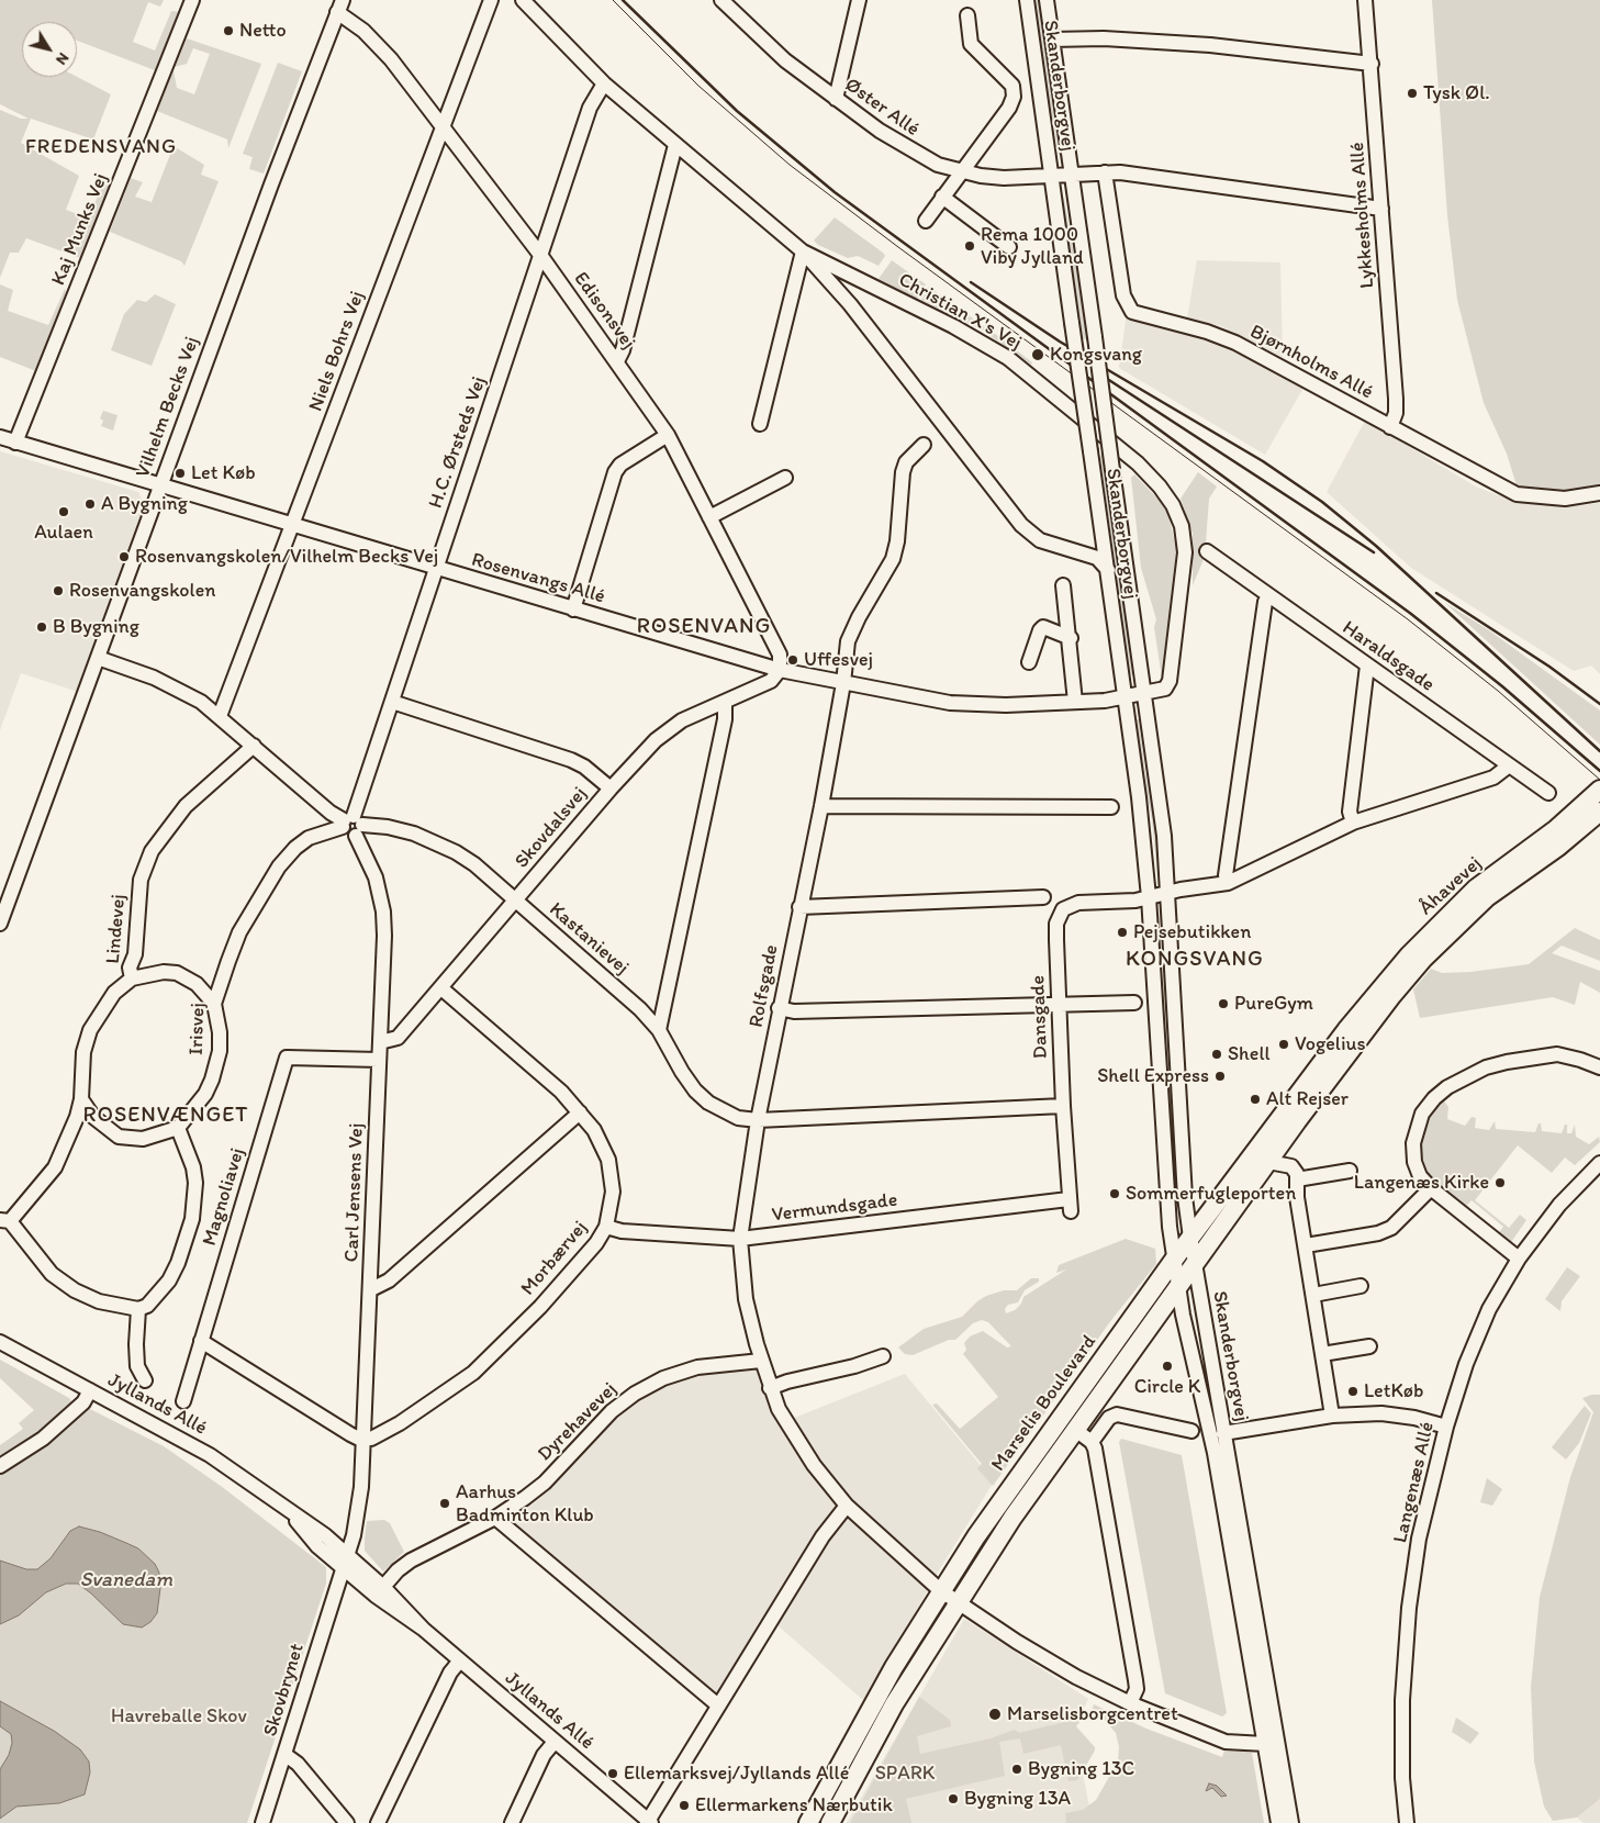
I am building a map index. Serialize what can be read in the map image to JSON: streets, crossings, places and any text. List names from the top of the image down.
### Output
{
  "streets": {
    "main road": ["Åhavevej", "Marselis Boulevard"],
    "street": [
      "Skanderborgvej",
      "Øster Allé",
      "Lykkesholms Allé",
      "Kaj Munks Vej",
      "Edisonsvej",
      "Christian X's Vej",
      "Niels Bohrs Vej",
      "Bjørnholms Allé",
      "Vilhelm Becks Vej",
      "H.C. Ørsteds Vej",
      "Rosenvangs Allé",
      "Haraldsgade",
      "Skovdalsvej",
      "Lindevej",
      "Kastanievej",
      "Rolfsgade",
      "Dansgade",
      "Irisvej",
      "Carl Jensens Vej",
      "Magnoliavej",
      "Vermundsgade",
      "Morbærvej",
      "Jyllands Allé",
      "Dyrehavevej",
      "Langenæs Allé",
      "Skovbrynet"
    ]
  },
  "crossings": [
    ["Skanderborgvej", "Øster Allé"],
    ["Skanderborgvej", "Christian X's Vej"],
    ["Skanderborgvej", "Rosenvangs Allé"],
    ["Skanderborgvej", "Rolfsgade"],
    ["Skanderborgvej", "Dansgade"],
    ["Skanderborgvej", "Marselis Boulevard"],
    ["Lykkesholms Allé", "Bjørnholms Allé"],
    ["Kaj Munks Vej", "Rosenvangs Allé"],
    ["Edisonsvej", "Niels Bohrs Vej"],
    ["Edisonsvej", "Vilhelm Becks Vej"],
    ["Edisonsvej", "H.C. Ørsteds Vej"],
    ["Edisonsvej", "Rosenvangs Allé"],
    ["Edisonsvej", "Skovdalsvej"],
    ["Christian X's Vej", "H.C. Ørsteds Vej"],
    ["Christian X's Vej", "Rosenvangs Allé"],
    ["Niels Bohrs Vej", "Rosenvangs Allé"],
    ["Niels Bohrs Vej", "Kastanievej"],
    ["Vilhelm Becks Vej", "Rosenvangs Allé"],
    ["Vilhelm Becks Vej", "Kastanievej"],
    ["H.C. Ørsteds Vej", "Rosenvangs Allé"],
    ["H.C. Ørsteds Vej", "Kastanievej"],
    ["H.C. Ørsteds Vej", "Irisvej"],
    ["H.C. Ørsteds Vej", "Carl Jensens Vej"],
    ["Rosenvangs Allé", "Skovdalsvej"],
    ["Rosenvangs Allé", "Rolfsgade"],
    ["Skovdalsvej", "Kastanievej"],
    ["Skovdalsvej", "Carl Jensens Vej"],
    ["Skovdalsvej", "Morbærvej"],
    ["Åhavevej", "Marselis Boulevard"],
    ["Lindevej", "Kastanievej"],
    ["Lindevej", "Irisvej"],
    ["Kastanievej", "Rolfsgade"],
    ["Kastanievej", "Dansgade"],
    ["Kastanievej", "Irisvej"],
    ["Kastanievej", "Carl Jensens Vej"],
    ["Rolfsgade", "Vermundsgade"],
    ["Rolfsgade", "Marselis Boulevard"],
    ["Rolfsgade", "Dyrehavevej"],
    ["Dansgade", "Vermundsgade"],
    ["Irisvej", "Carl Jensens Vej"],
    ["Carl Jensens Vej", "Magnoliavej"],
    ["Carl Jensens Vej", "Morbærvej"],
    ["Carl Jensens Vej", "Jyllands Allé"],
    ["Carl Jensens Vej", "Skovbrynet"],
    ["Vermundsgade", "Morbærvej"],
    ["Jyllands Allé", "Dyrehavevej"],
    ["Jyllands Allé", "Skovbrynet"]
  ],
  "districts": [
    "FREDENSVANG",
    "ROSENVANG",
    "KONGSVANG",
    "ROSENVÆNGET"
  ],
  "water": ["Svanedam"],
  "parks": ["Havreballe Skov", "SPARK"],
  "places": [
    "Netto",
    "Tysk Øl.",
    "Rema 1000 Viby Jylland",
    "Kongsvang",
    "Let Køb",
    "A Bygning",
    "Aulaen",
    "Rosenvangskolen/Vilhelm Becks Vej",
    "Rosenvangskolen",
    "B Bygning",
    "Uffesvej",
    "Pejsebutikken",
    "PureGym",
    "Vogelius",
    "Shell",
    "Shell Express",
    "Alt Rejser",
    "Langenæs Kirke",
    "Sommerfugleporten",
    "Circle K",
    "LetKøb",
    "Aarhus Badminton Klub",
    "Marselisborgcentret",
    "Bygning 13C",
    "Ellemarksvej/Jyllands Allé",
    "Bygning 13A",
    "Ellermarkens Nærbutik"
  ],
  "north": "bottom right"
}
